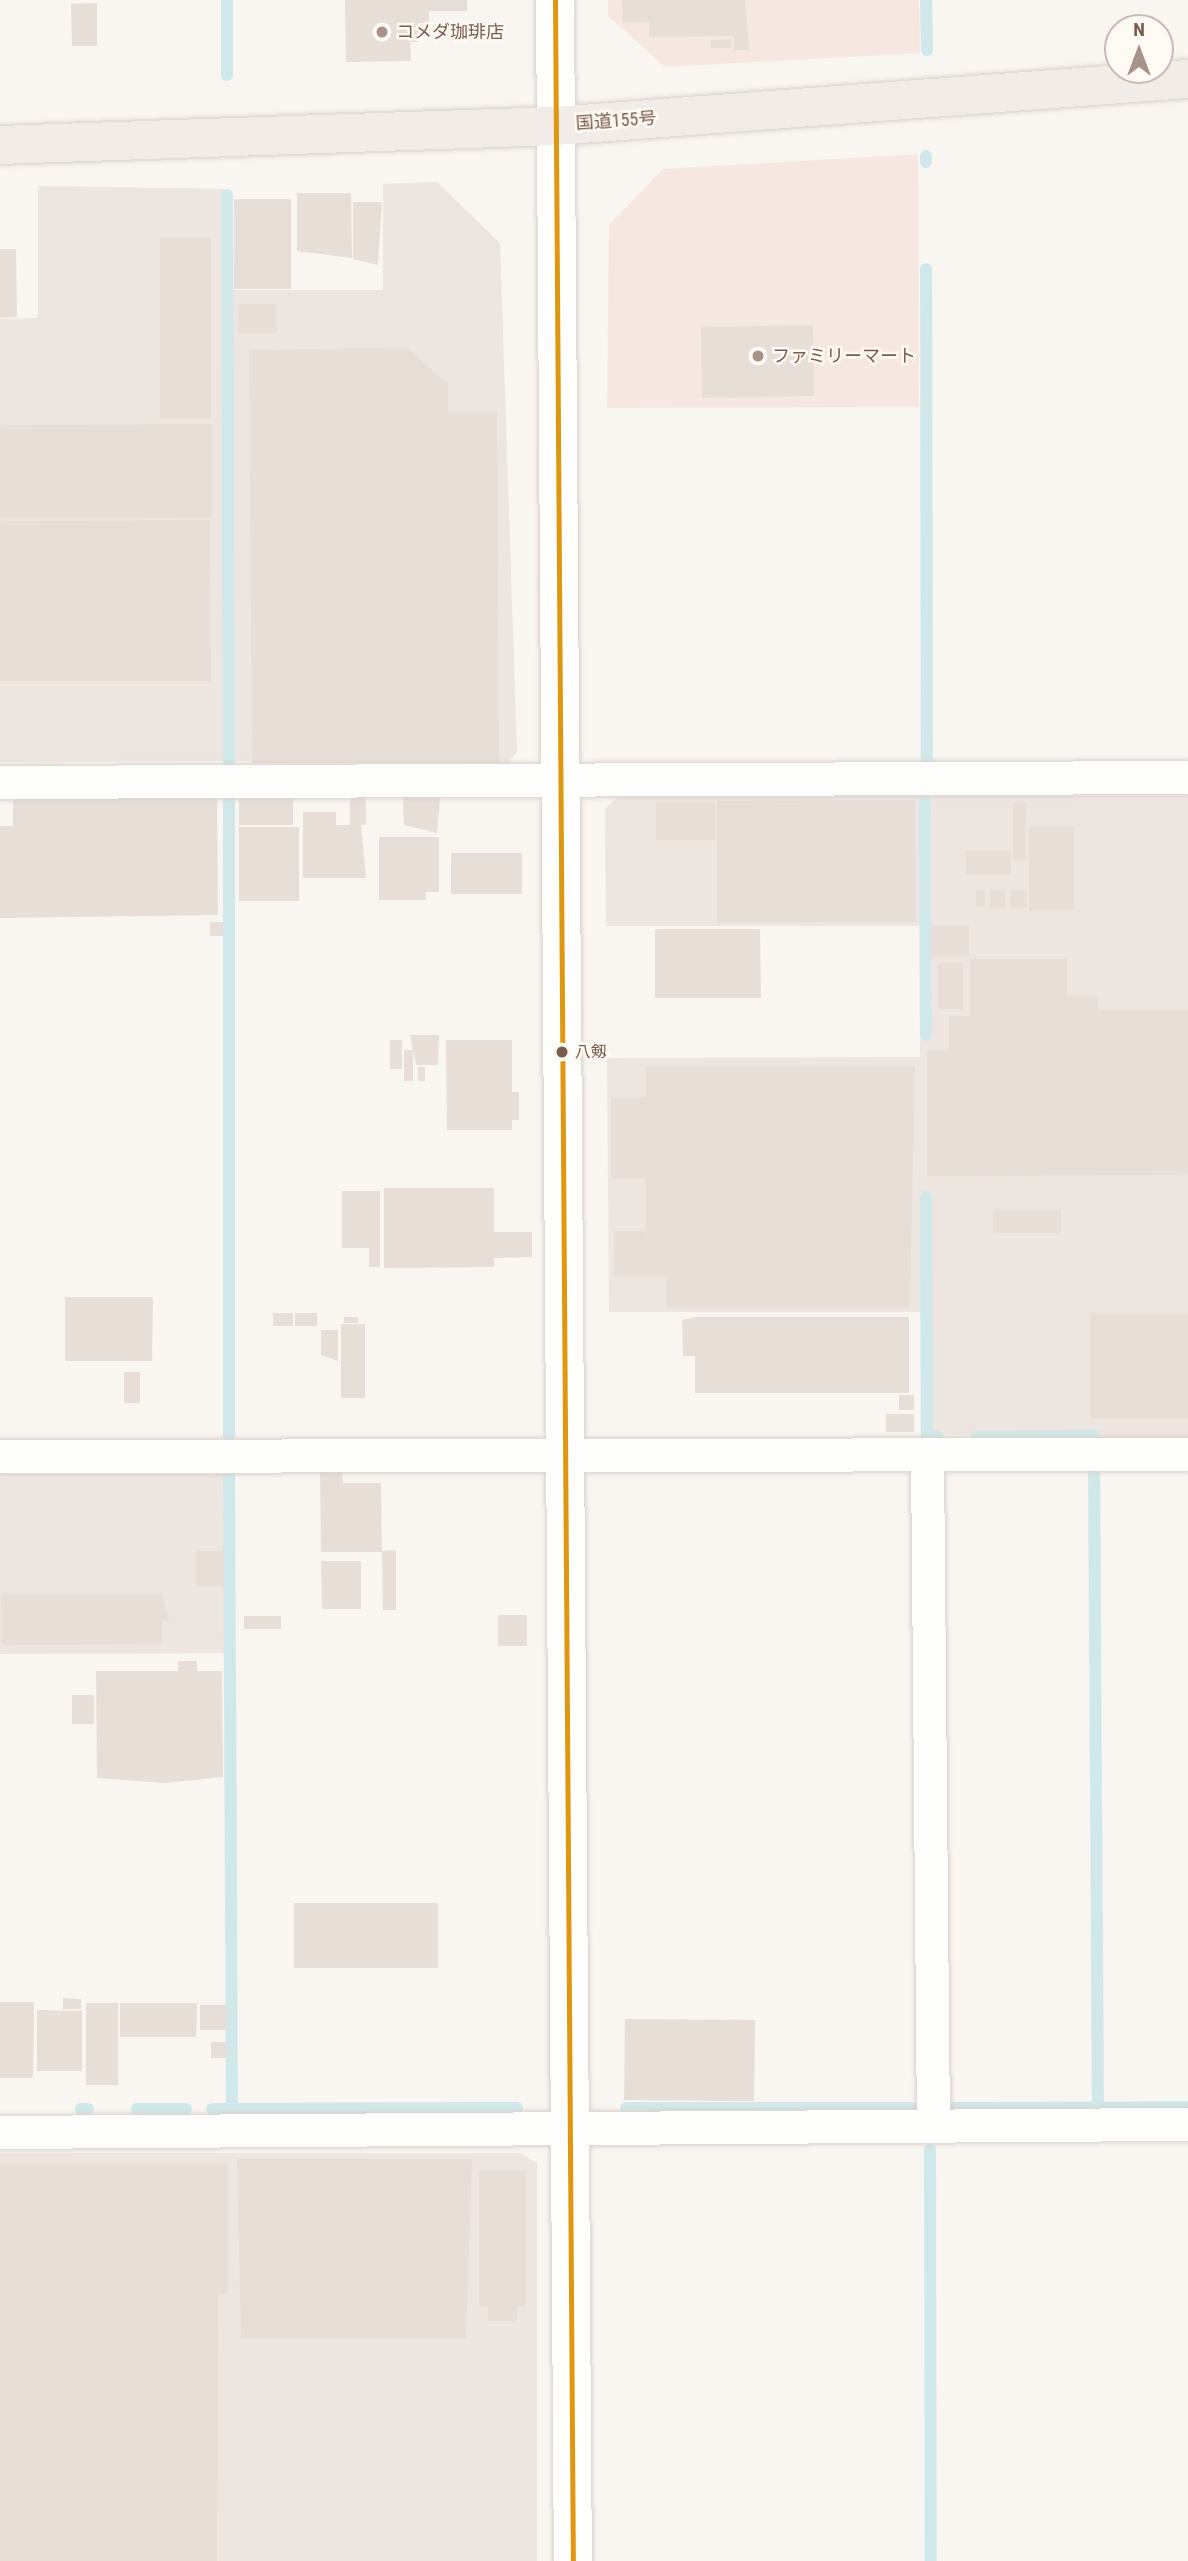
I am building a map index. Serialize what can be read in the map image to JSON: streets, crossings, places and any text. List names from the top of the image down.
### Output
{
  "streets": {
    "highway": ["国道155号"]
  },
  "places": ["コメダ珈琲店", "ファミリーマート", "八剱"],
  "north": "top"
}
